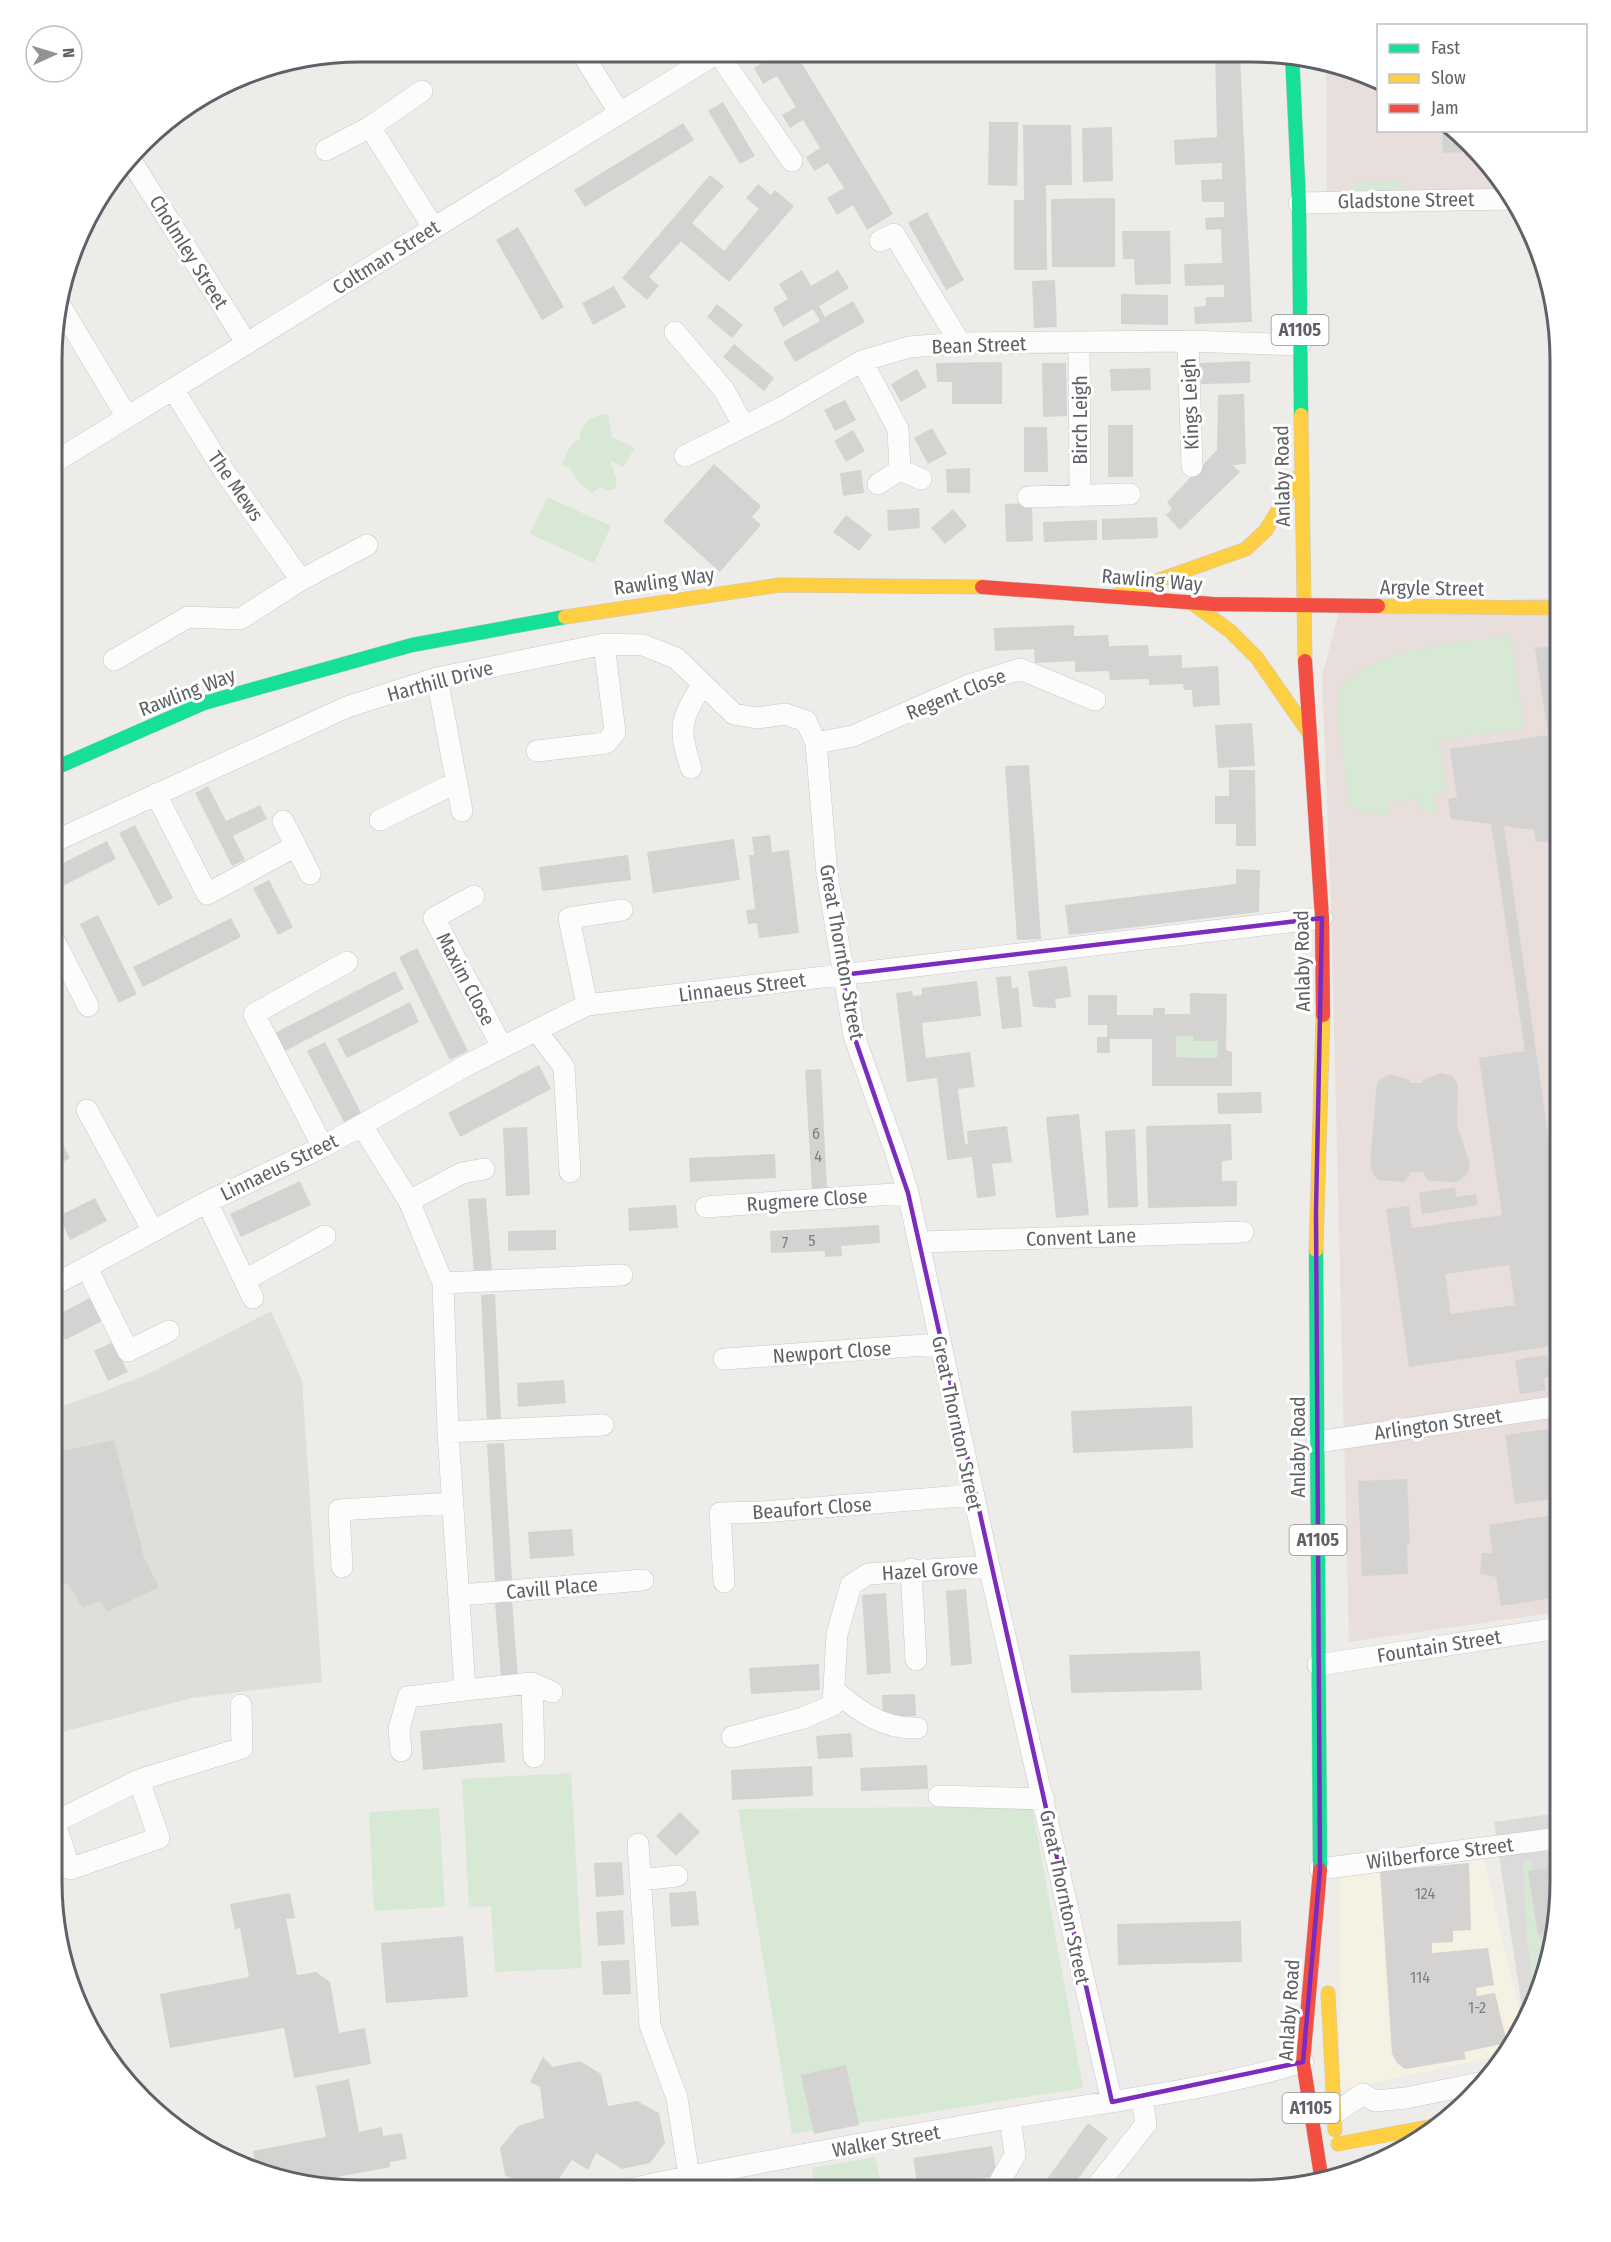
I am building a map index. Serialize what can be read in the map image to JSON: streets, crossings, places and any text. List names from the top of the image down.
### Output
{
  "streets": {
    "main road": [
      "A1105",
      "Anlaby Road",
      "Rawling Way",
      "Argyle Street"
    ],
    "street": [
      "Gladstone Street",
      "Cholmley Street",
      "Coltman Street",
      "Bean Street",
      "Kings Leigh",
      "Birch Leigh",
      "The Mews",
      "Harthill Drive",
      "Regent Close",
      "Great Thornton Street",
      "Maxim Close",
      "Linnaeus Street",
      "Rugmere Close",
      "Convent Lane",
      "Newport Close",
      "Arlington Street",
      "Beaufort Close",
      "Hazel Grove",
      "Cavill Place",
      "Fountain Street",
      "Wilberforce Street",
      "Walker Street"
    ]
  },
  "crossings": [
    ["Gladstone Street", "Anlaby Road"],
    ["Cholmley Street", "Coltman Street"],
    ["Coltman Street", "The Mews"],
    ["A1105", "Anlaby Road"],
    ["Bean Street", "Kings Leigh"],
    ["Bean Street", "Birch Leigh"],
    ["Bean Street", "Anlaby Road"],
    ["Anlaby Road", "Rawling Way"],
    ["Anlaby Road", "Argyle Street"],
    ["Anlaby Road", "Linnaeus Street"],
    ["Anlaby Road", "Arlington Street"],
    ["Anlaby Road", "Fountain Street"],
    ["Anlaby Road", "Wilberforce Street"],
    ["Anlaby Road", "Walker Street"],
    ["Rawling Way", "Argyle Street"],
    ["Harthill Drive", "Regent Close"],
    ["Harthill Drive", "Great Thornton Street"],
    ["Regent Close", "Great Thornton Street"],
    ["Great Thornton Street", "Linnaeus Street"],
    ["Great Thornton Street", "Rugmere Close"],
    ["Great Thornton Street", "Convent Lane"],
    ["Great Thornton Street", "Newport Close"],
    ["Great Thornton Street", "Beaufort Close"],
    ["Great Thornton Street", "Hazel Grove"],
    ["Great Thornton Street", "Walker Street"],
    ["Maxim Close", "Linnaeus Street"]
  ],
  "house_numbers": [
    "6",
    "4",
    "5",
    "7",
    "124",
    "114",
    "1-2"
  ],
  "legend": ["Fast", "Slow", "Jam"],
  "north": "right"
}
